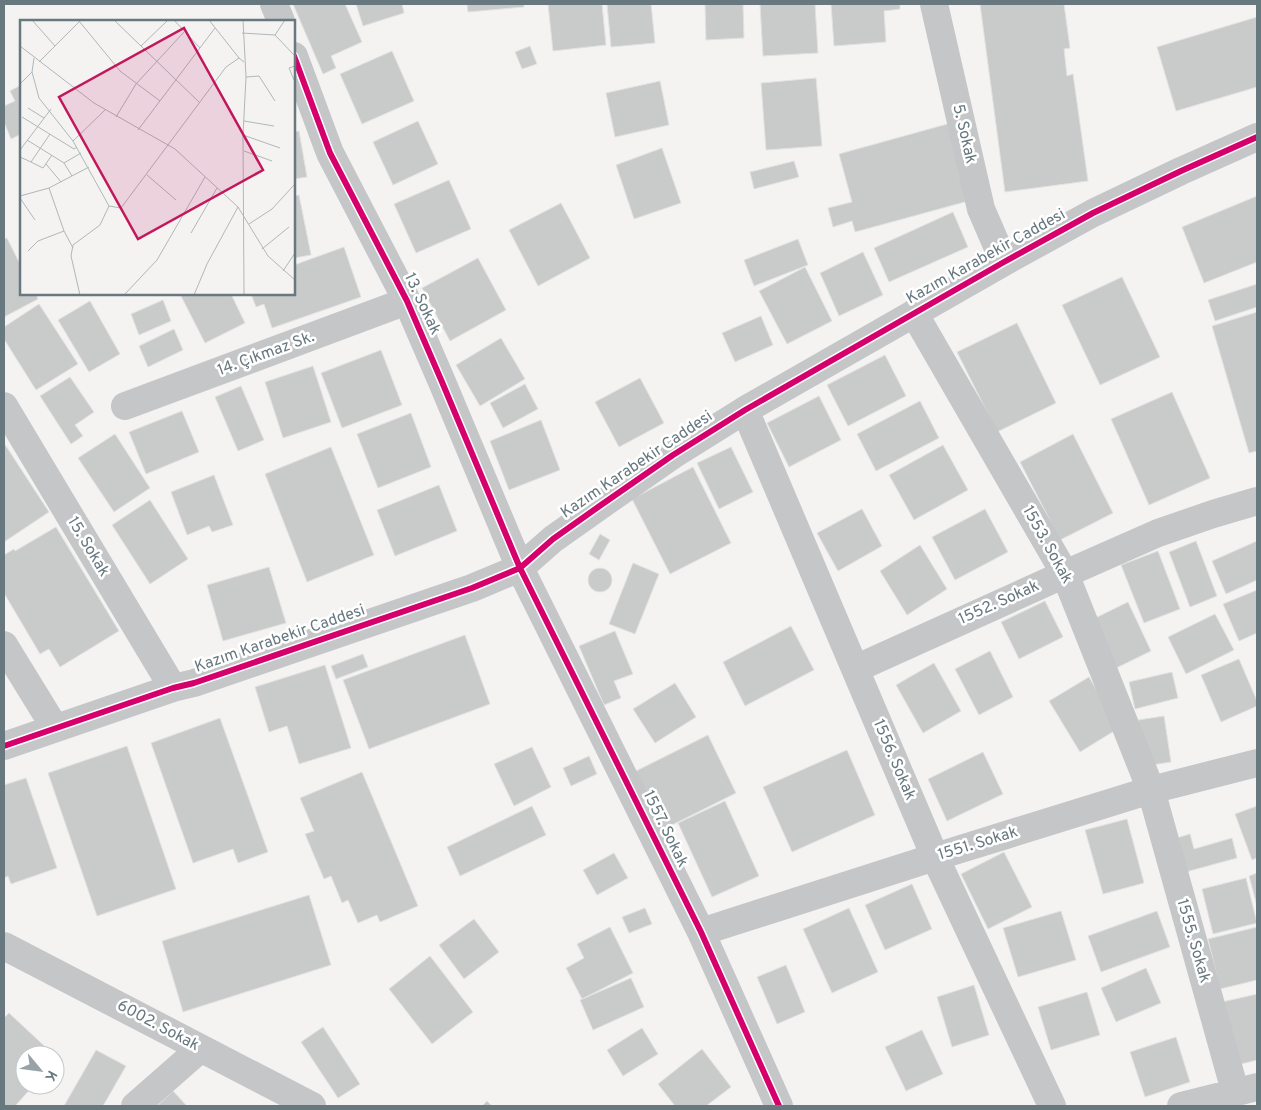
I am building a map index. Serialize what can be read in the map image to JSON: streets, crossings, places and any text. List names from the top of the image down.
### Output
{
  "streets": {
    "street": [
      "5. Sokak",
      "Kazım Karabekir Caddesi",
      "13. Sokak",
      "14. Çıkmaz Sk.",
      "1553. Sokak",
      "15. Sokak",
      "1552. Sokak",
      "1556. Sokak",
      "1557. Sokak",
      "1551. Sokak",
      "1555. Sokak",
      "6002. Sokak"
    ]
  },
  "crossings": [
    ["5. Sokak", "Kazım Karabekir Caddesi"],
    ["Kazım Karabekir Caddesi", "13. Sokak"],
    ["Kazım Karabekir Caddesi", "1553. Sokak"],
    ["Kazım Karabekir Caddesi", "15. Sokak"],
    ["Kazım Karabekir Caddesi", "1556. Sokak"],
    ["Kazım Karabekir Caddesi", "1557. Sokak"],
    ["13. Sokak", "14. Çıkmaz Sk."],
    ["13. Sokak", "1557. Sokak"],
    ["1553. Sokak", "1552. Sokak"],
    ["1553. Sokak", "1551. Sokak"],
    ["1553. Sokak", "1555. Sokak"],
    ["1552. Sokak", "1556. Sokak"],
    ["1556. Sokak", "1551. Sokak"],
    ["1557. Sokak", "1551. Sokak"],
    ["1551. Sokak", "1555. Sokak"]
  ],
  "north": "bottom right"
}
